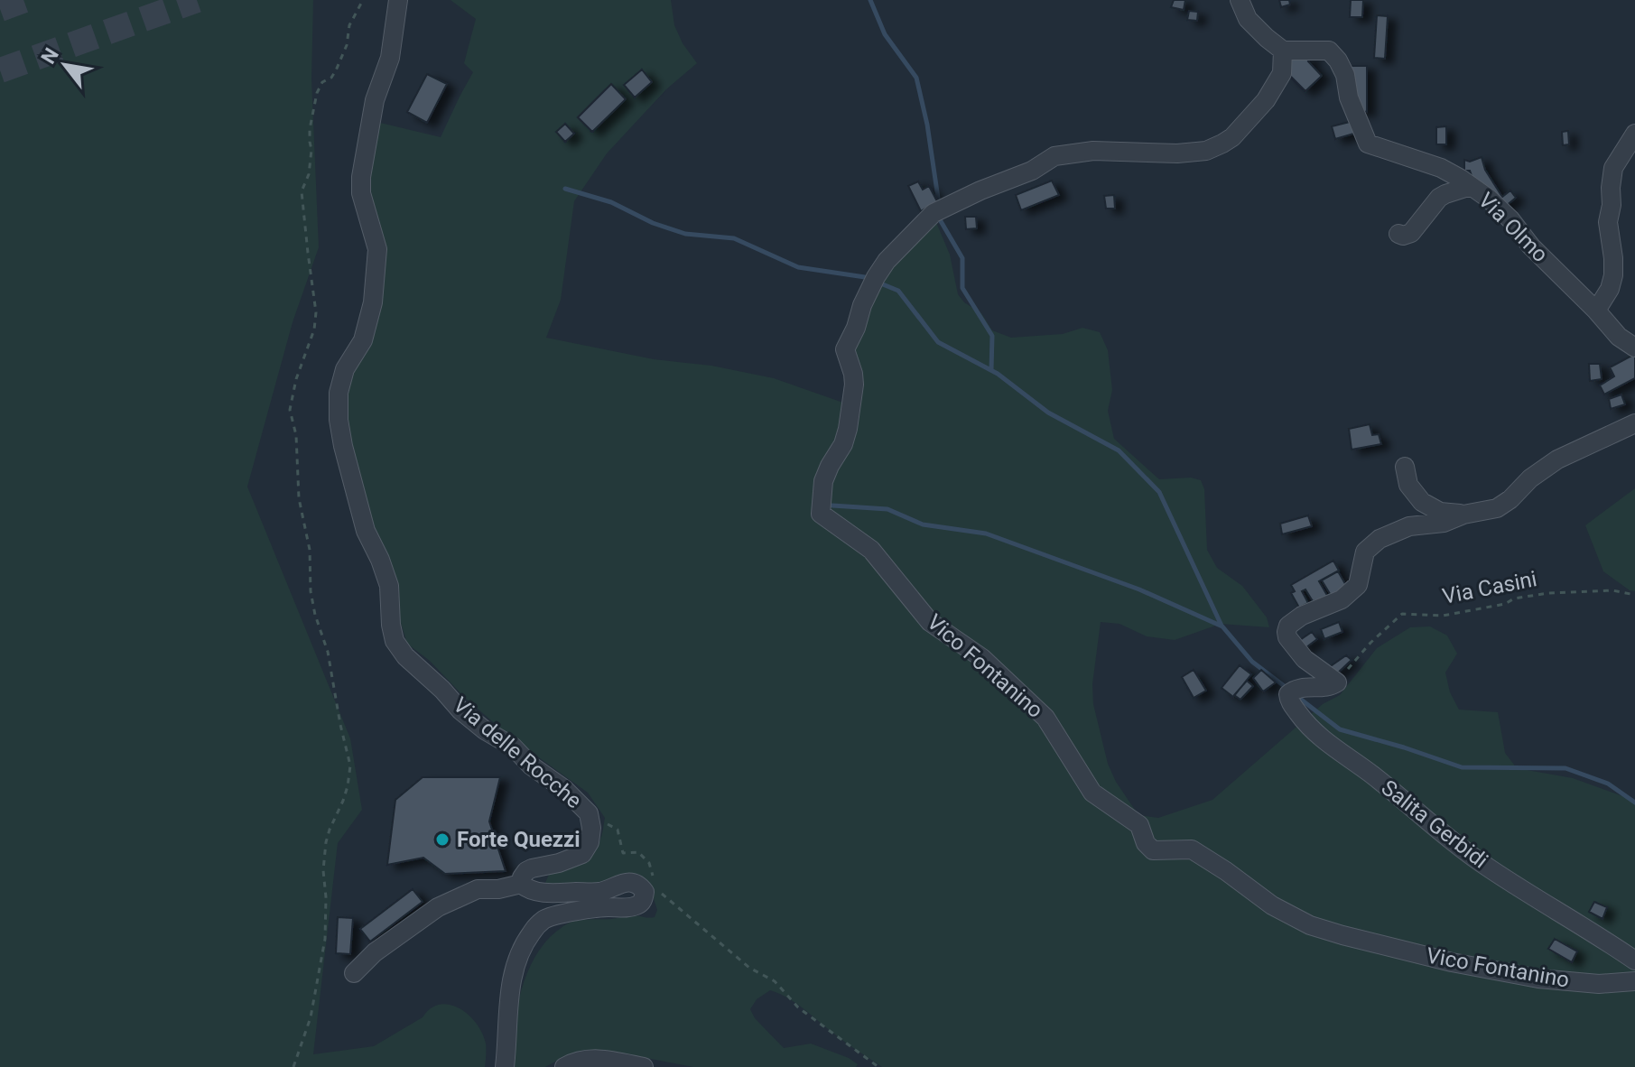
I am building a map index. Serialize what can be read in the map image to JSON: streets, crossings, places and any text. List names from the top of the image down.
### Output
{
  "streets": {
    "street": [
      "Via Olmo",
      "Vico Fontanino",
      "Via delle Rocche",
      "Salita Gerbidi"
    ],
    "path": ["Via Casini"]
  },
  "crossings": [
    ["Via Olmo", "Vico Fontanino"],
    ["Via Casini", "Salita Gerbidi"]
  ],
  "places": ["Forte Quezzi"],
  "north": "top left"
}
